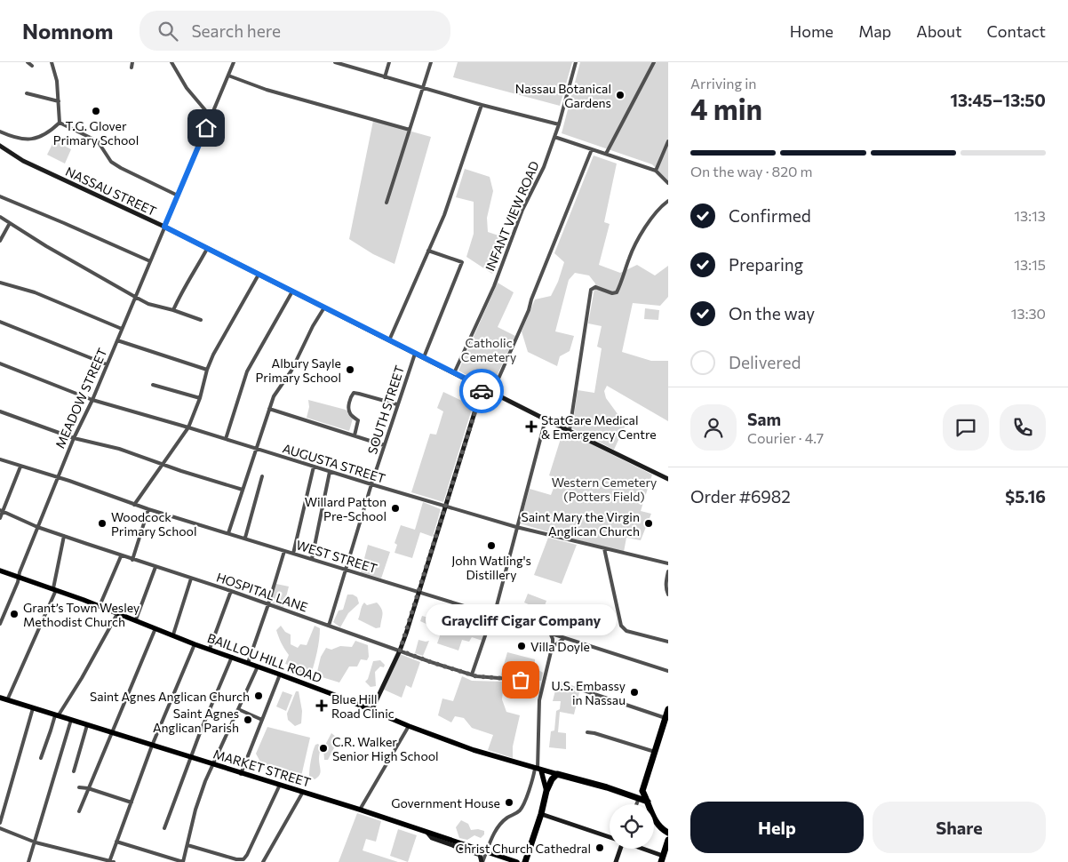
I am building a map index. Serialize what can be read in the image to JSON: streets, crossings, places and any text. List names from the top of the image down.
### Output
{
  "streets": {
    "main road": ["NASSAU STREET", "BAILLOU HILL ROAD", "MARKET STREET"],
    "street": [
      "INFANT VIEW ROAD",
      "MEADOW STREET",
      "SOUTH STREET",
      "AUGUSTA STREET",
      "WEST STREET",
      "HOSPITAL LANE"
    ]
  },
  "crossings": [
    ["NASSAU STREET", "INFANT VIEW ROAD"],
    ["NASSAU STREET", "MEADOW STREET"],
    ["NASSAU STREET", "SOUTH STREET"],
    ["MEADOW STREET", "AUGUSTA STREET"],
    ["MEADOW STREET", "WEST STREET"],
    ["MEADOW STREET", "HOSPITAL LANE"],
    ["MEADOW STREET", "BAILLOU HILL ROAD"],
    ["SOUTH STREET", "AUGUSTA STREET"],
    ["SOUTH STREET", "WEST STREET"],
    ["SOUTH STREET", "HOSPITAL LANE"]
  ],
  "parks": ["Catholic Cemetery", "Western Cemetery (Potters Field)"],
  "places": {
    "other": [
      "Nassau Botanical Gardens",
      "T.G. Glover Primary School",
      "Albury Sayle Primary School",
      "Willard Patton Pre-School",
      "Woodcock Primary School",
      "Saint Mary the Virgin Anglican Church",
      "John Watling's Distillery",
      "Grant’s Town Wesley Methodist Church",
      "Villa Doyle",
      "Graycliff Cigar Company",
      "U.S. Embassy in Nassau",
      "Saint Agnes Anglican Church",
      "Saint Agnes Anglican Parish",
      "C.R. Walker Senior High School",
      "Government House",
      "Christ Church Cathedral"
    ],
    "health": ["StatCare Medical & Emergency Centre", "Blue Hill Road Clinic"]
  },
  "page": {
    "header": "Nomnom",
    "search": "Search here",
    "nav": [
      "Home",
      "Map",
      "About",
      "Contact"
    ],
    "heading": ["4 min", "Arriving in", "13:45–13:50"],
    "panel": [
      "Sam",
      "Courier · 4.7",
      "Order #6982",
      "$5.16"
    ],
    "bar": "On the way · 820 m",
    "list": [
      ["Confirmed", "13:13"],
      ["Preparing", "13:15"],
      ["On the way", "13:30"],
      "Delivered"
    ],
    "bubble": "Graycliff Cigar Company",
    "buttons": ["Help", "Share"]
  }
}
